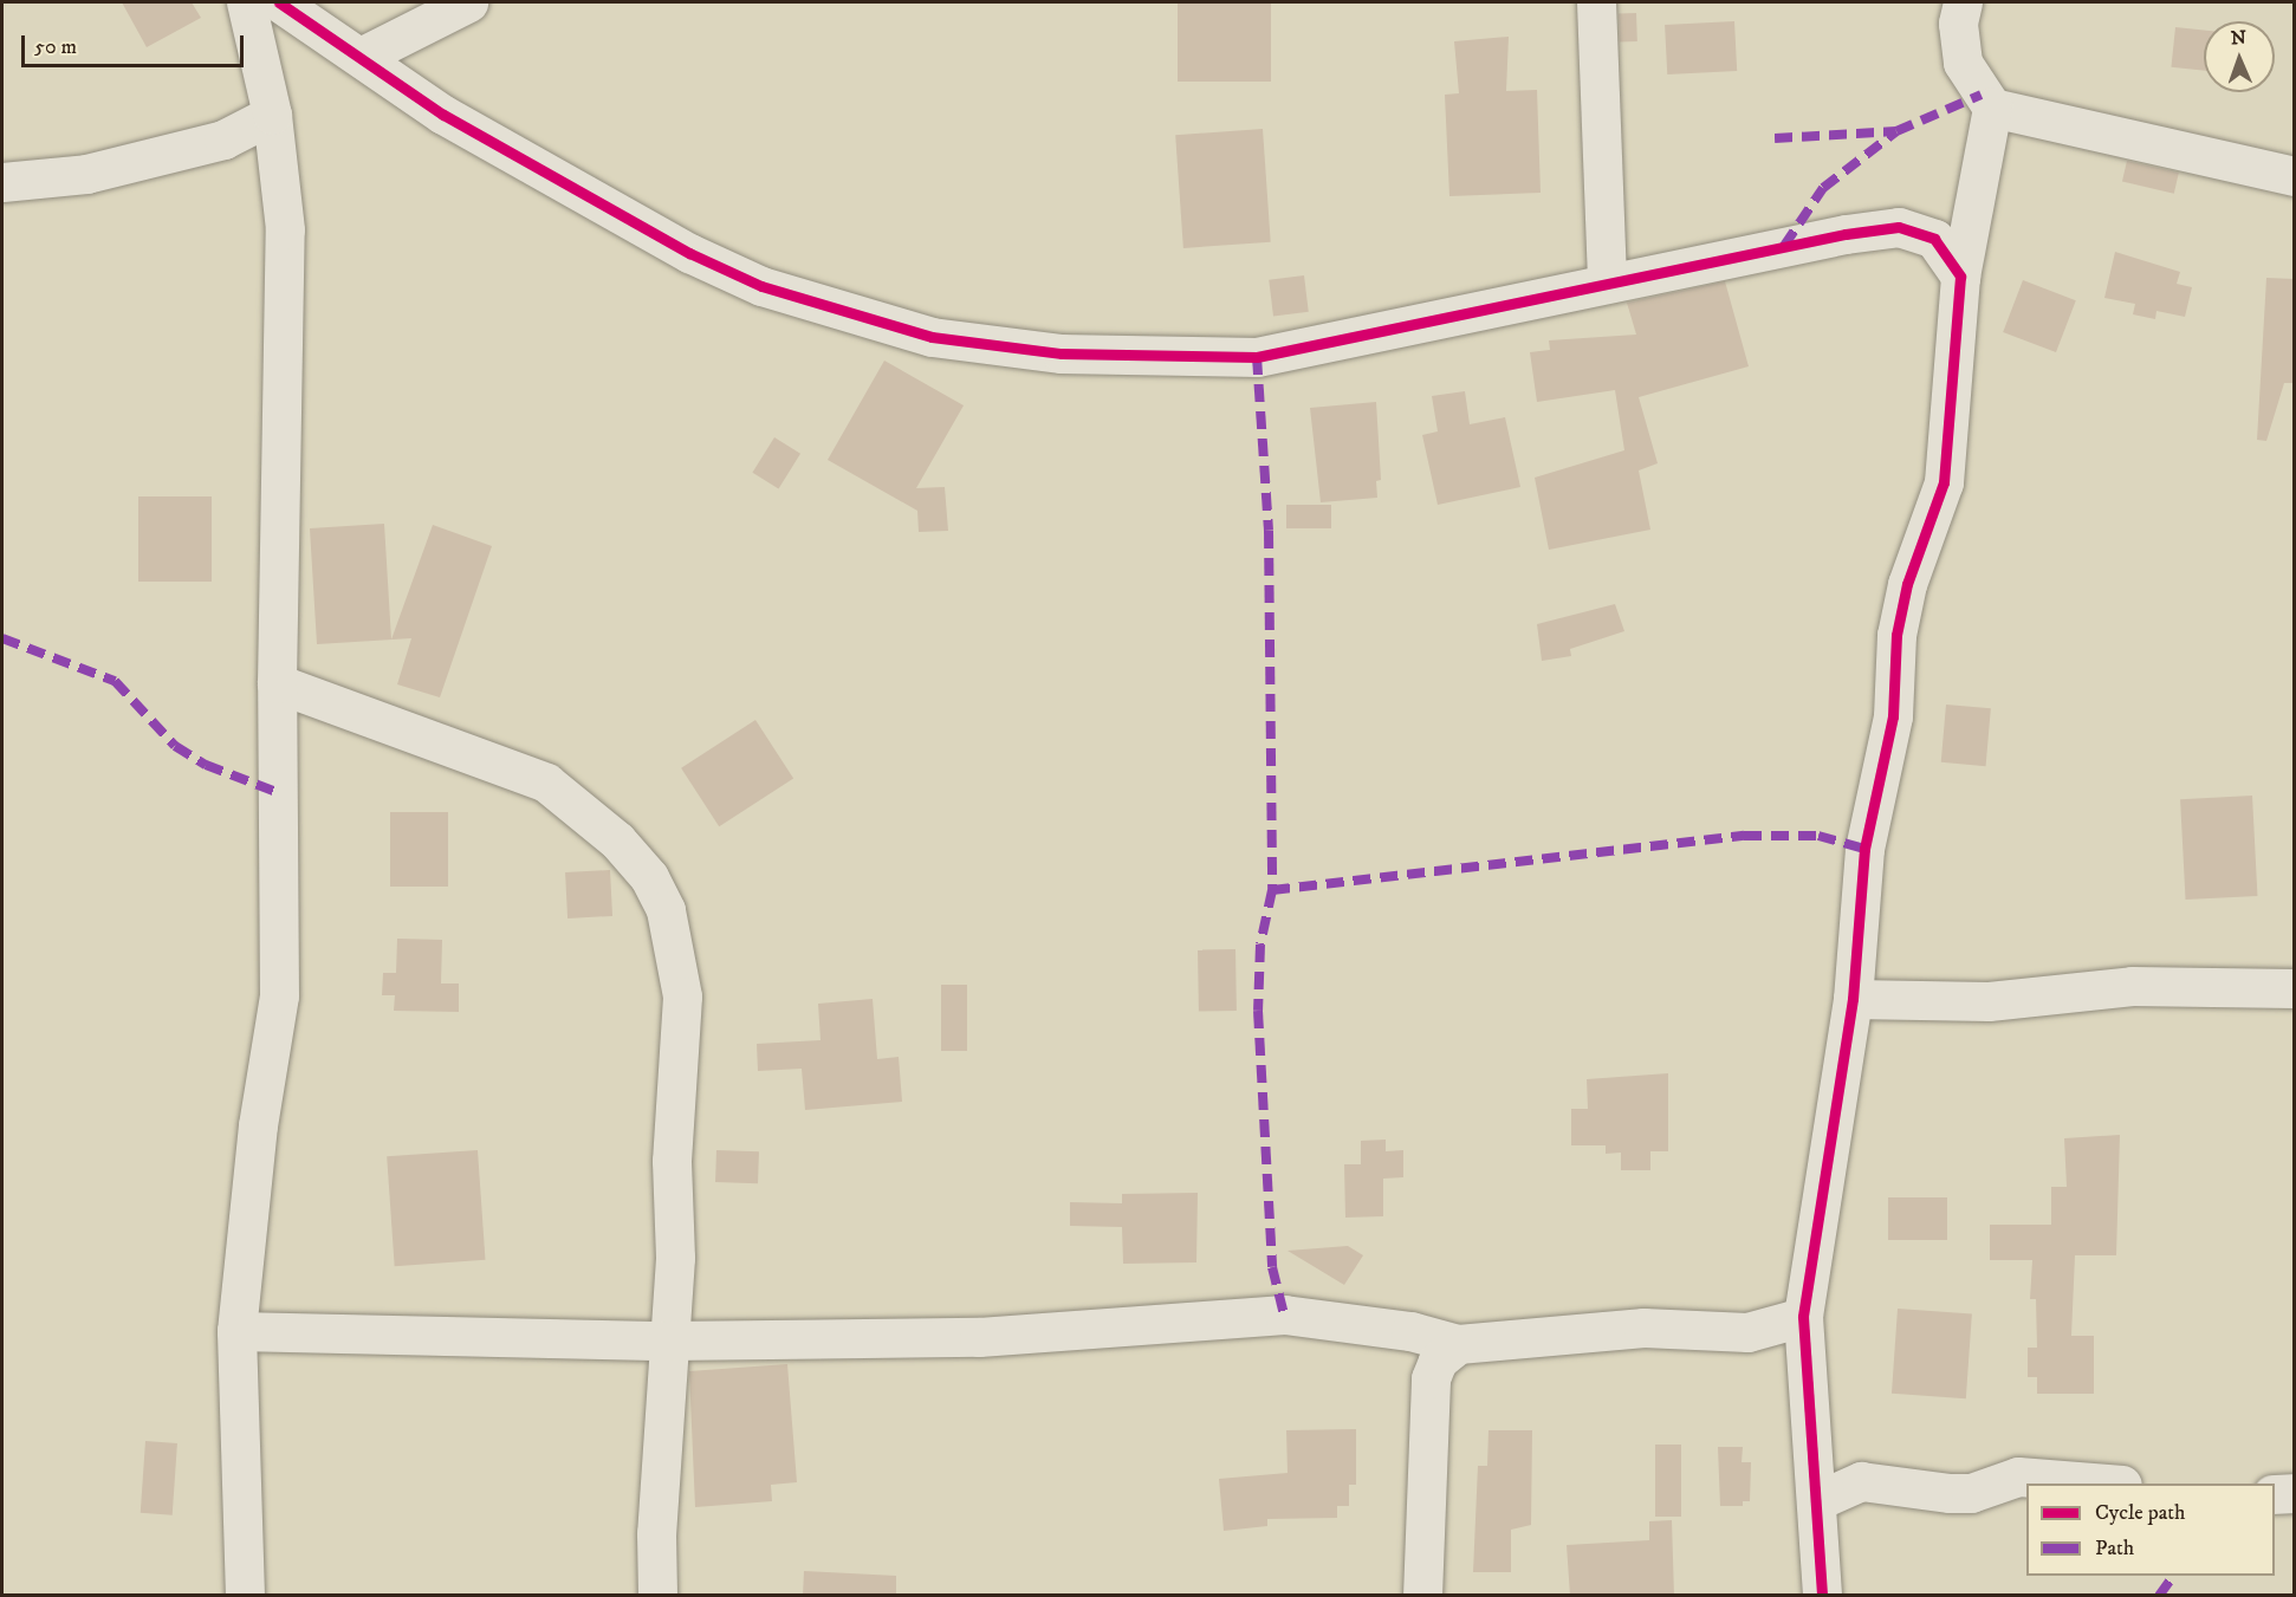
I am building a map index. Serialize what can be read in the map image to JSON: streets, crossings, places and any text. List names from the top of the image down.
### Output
{
  "legend": ["Cycle path", "Path"],
  "scale_bar": "50 m",
  "north": "top"
}
